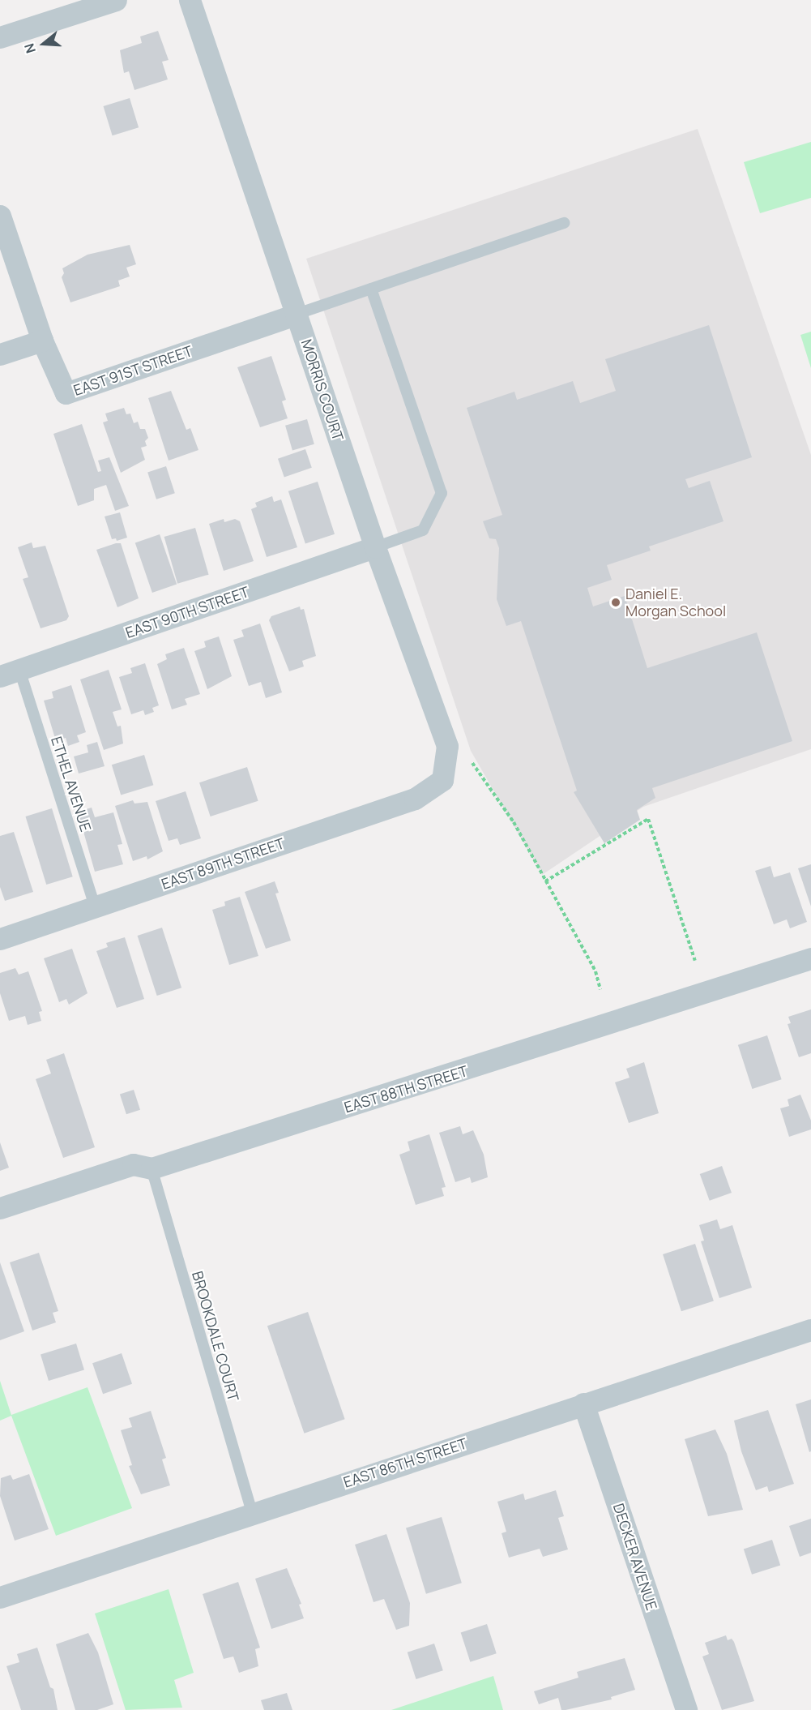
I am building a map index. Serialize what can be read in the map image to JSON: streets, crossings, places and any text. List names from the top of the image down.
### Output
{
  "streets": {
    "street": [
      "EAST 91ST STREET",
      "MORRIS COURT",
      "EAST 90TH STREET",
      "EAST 89TH STREET",
      "EAST 88TH STREET",
      "EAST 86TH STREET",
      "DECKER AVENUE"
    ],
    "lane": ["ETHEL AVENUE", "BROOKDALE COURT"]
  },
  "crossings": [
    ["EAST 91ST STREET", "MORRIS COURT"],
    ["MORRIS COURT", "EAST 90TH STREET"],
    ["MORRIS COURT", "EAST 89TH STREET"],
    ["EAST 90TH STREET", "ETHEL AVENUE"],
    ["ETHEL AVENUE", "EAST 89TH STREET"],
    ["EAST 88TH STREET", "BROOKDALE COURT"],
    ["BROOKDALE COURT", "EAST 86TH STREET"],
    ["EAST 86TH STREET", "DECKER AVENUE"]
  ],
  "places": ["Daniel E. Morgan School"],
  "north": "left"
}
